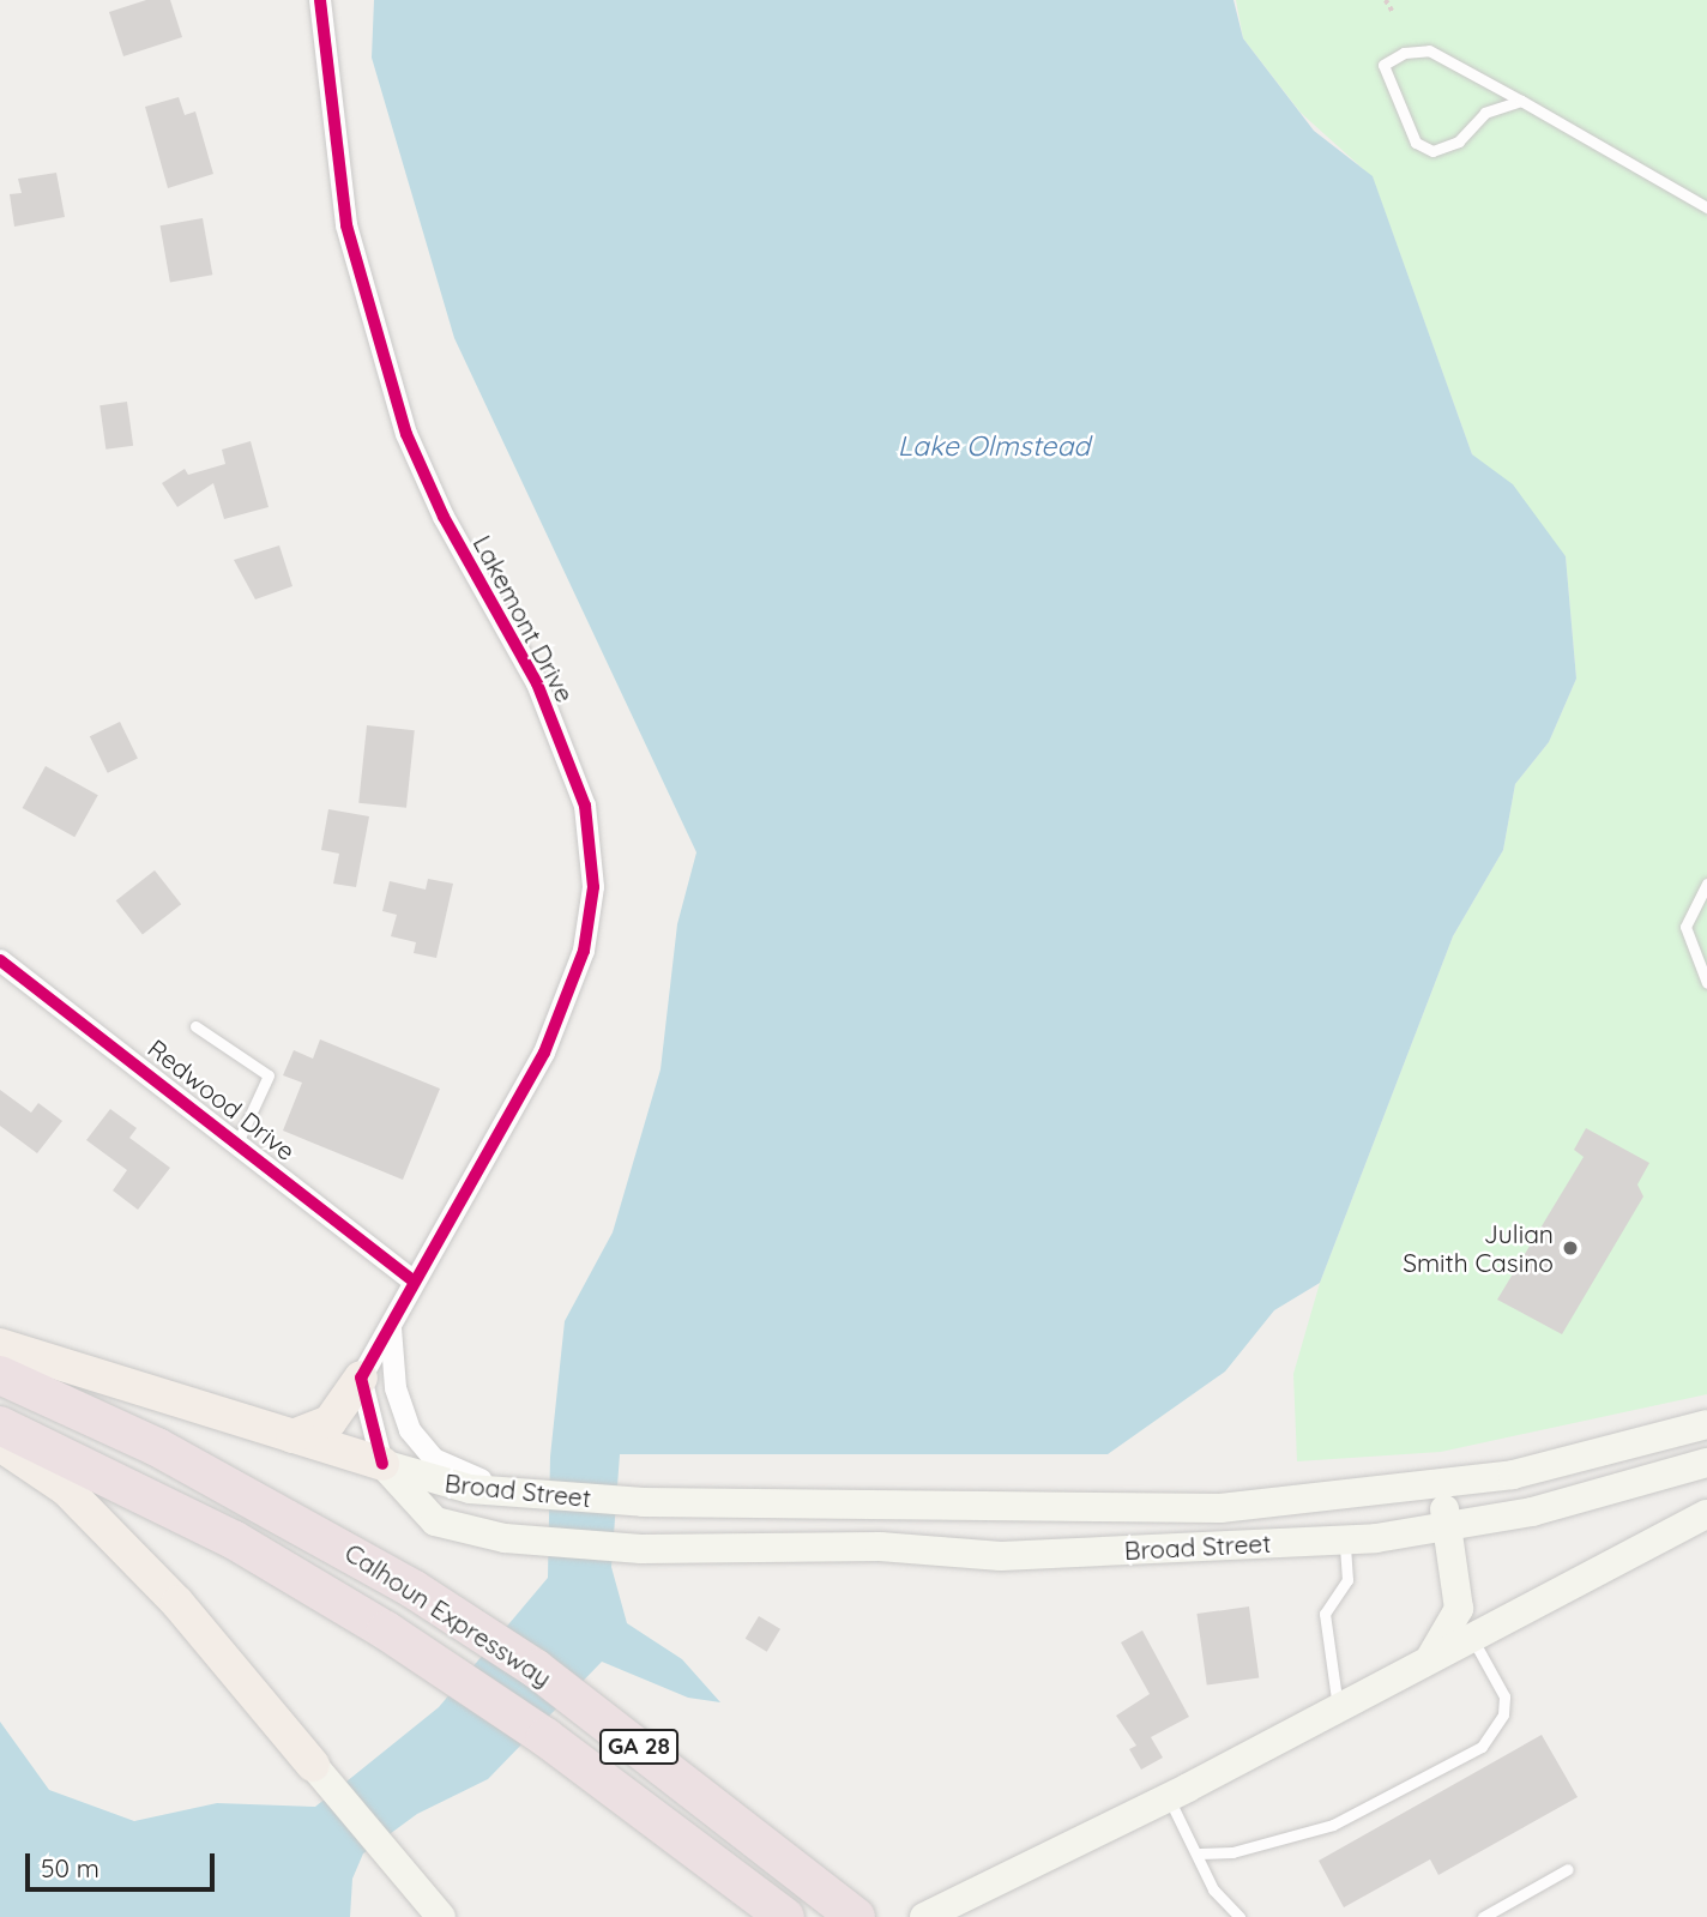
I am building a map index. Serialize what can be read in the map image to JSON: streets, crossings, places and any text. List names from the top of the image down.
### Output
{
  "streets": {
    "highway": ["Calhoun Expressway", "GA 28"],
    "main road": ["Broad Street"],
    "street": ["Lakemont Drive", "Redwood Drive"]
  },
  "crossings": [
    ["Lakemont Drive", "Redwood Drive"],
    ["Lakemont Drive", "Broad Street"]
  ],
  "water": ["Lake Olmstead"],
  "places": ["Julian Smith Casino"],
  "scale_bar": "50 m"
}
